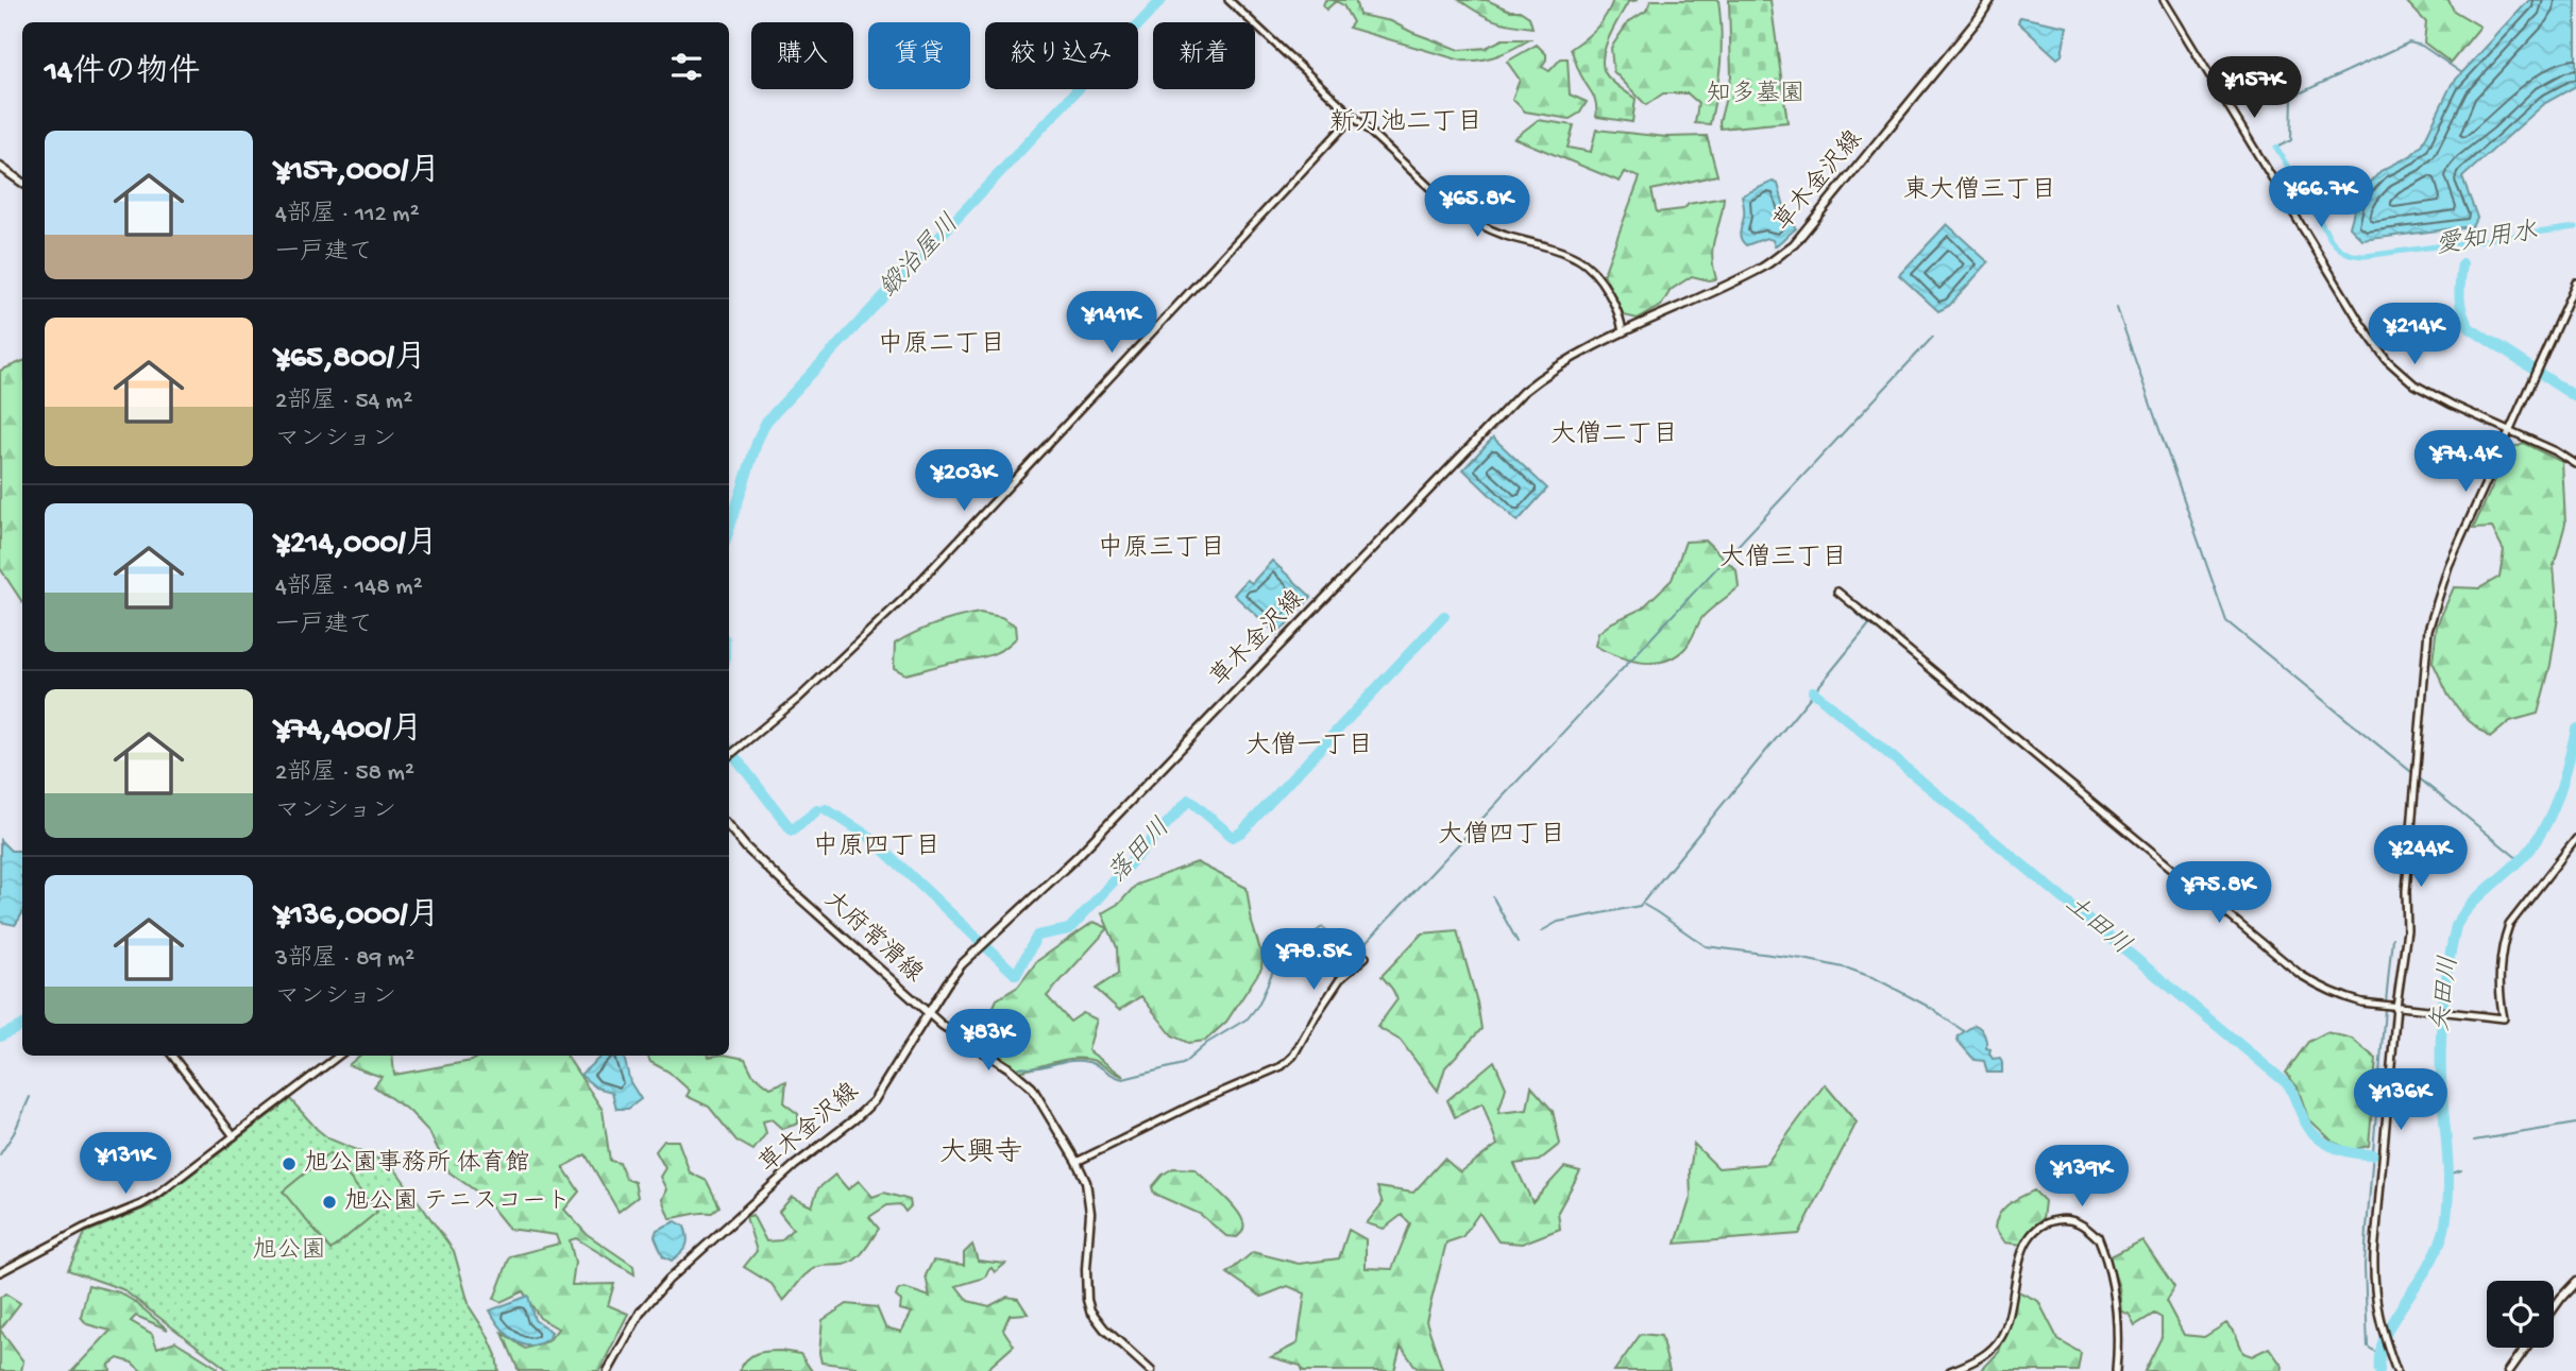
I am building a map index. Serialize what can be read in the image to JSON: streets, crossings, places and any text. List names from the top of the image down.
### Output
{
  "streets": {
    "main road": ["草木金沢線", "大府常滑線"]
  },
  "crossings": [
    ["草木金沢線", "大府常滑線"]
  ],
  "districts": [
    "新刀池二丁目",
    "東大僧三丁目",
    "中原二丁目",
    "大僧二丁目",
    "中原三丁目",
    "大僧三丁目",
    "大僧一丁目",
    "大僧四丁目",
    "中原四丁目",
    "大興寺"
  ],
  "water": [
    "愛知用水",
    "鍛治屋川",
    "落田川",
    "土田川",
    "矢田川"
  ],
  "parks": ["知多墓園", "旭公園"],
  "places": ["旭公園事務所 体育館", "旭公園 テニスコート"],
  "page": {
    "chip": [
      "購入",
      "賃貸",
      "絞り込み",
      "新着"
    ],
    "heading": "14件の物件",
    "price": [
      "¥157K",
      "¥66.7K",
      "¥65.8K",
      "¥141K",
      "¥214K",
      "¥74.4K",
      "¥203K",
      "¥244K",
      "¥75.8K",
      "¥78.5K",
      "¥83K",
      "¥136K",
      "¥131K",
      "¥139K"
    ],
    "list": [
      {
        "name": "¥157,000/月",
        "note": "4部屋 · 112 m² · 一戸建て"
      },
      {
        "name": "¥65,800/月",
        "note": "2部屋 · 54 m² · マンション"
      },
      {
        "name": "¥214,000/月",
        "note": "4部屋 · 148 m² · 一戸建て"
      },
      {
        "name": "¥74,400/月",
        "note": "2部屋 · 58 m² · マンション"
      },
      {
        "name": "¥136,000/月",
        "note": "3部屋 · 89 m² · マンション"
      }
    ]
  }
}
